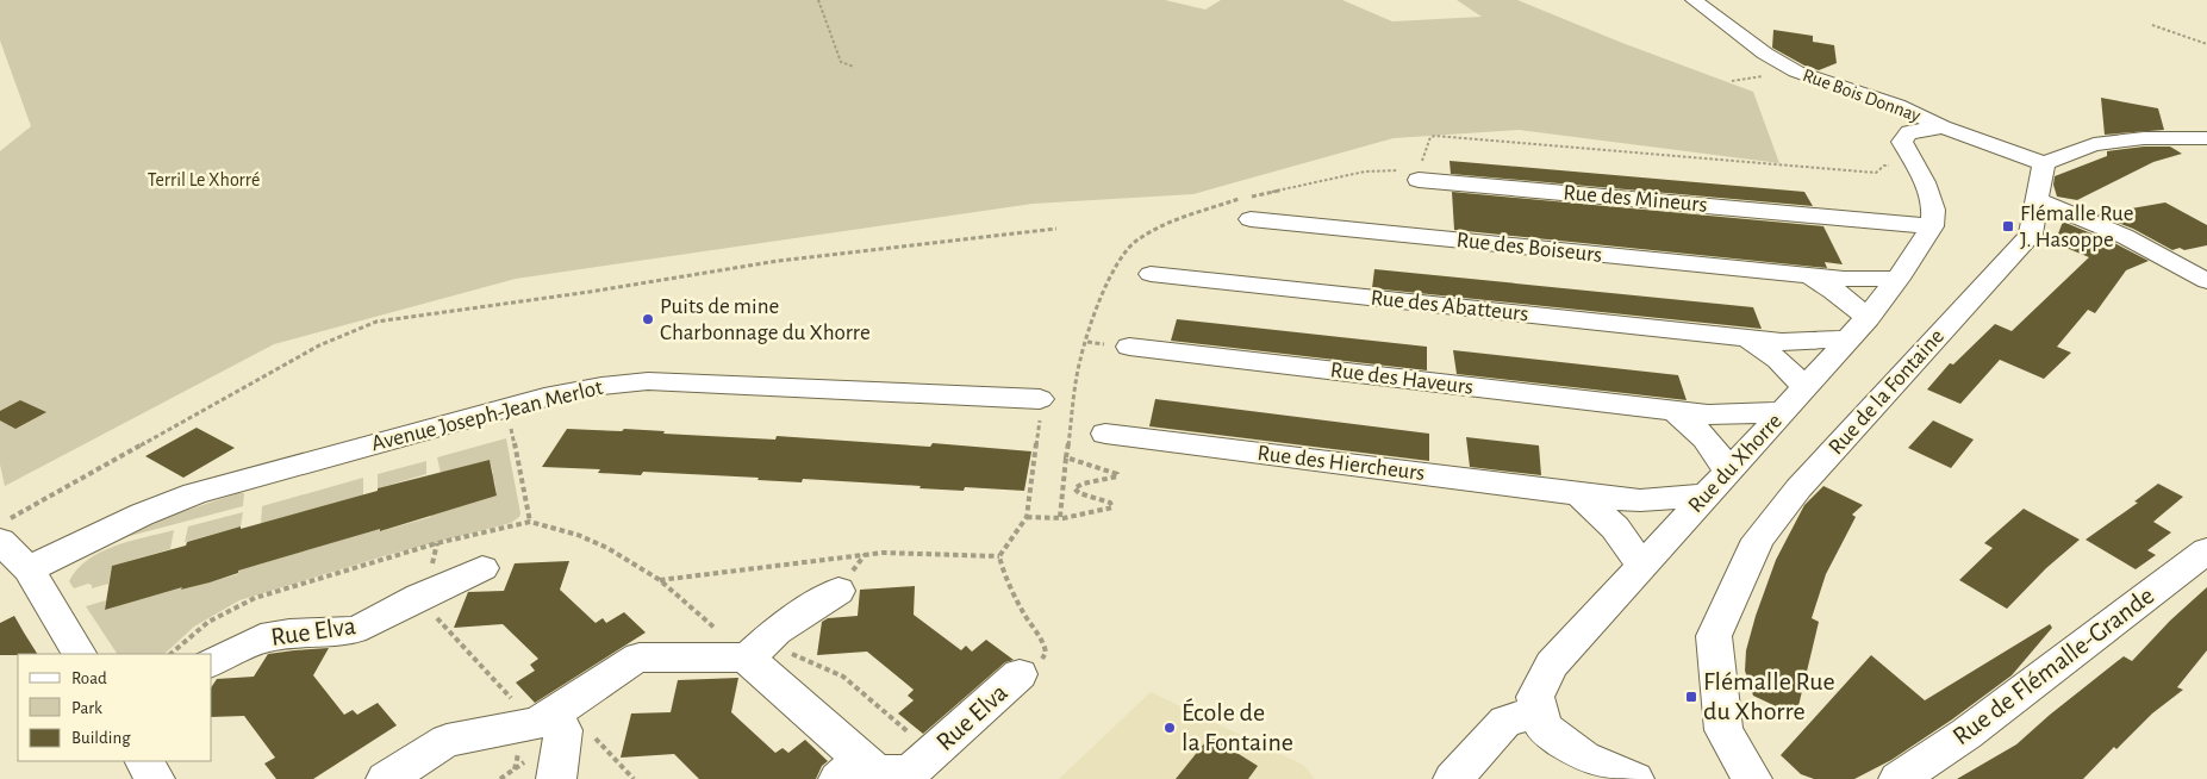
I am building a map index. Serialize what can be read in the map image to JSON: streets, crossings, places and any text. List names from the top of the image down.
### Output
{
  "streets": {
    "street": [
      "Rue Bois Donnay",
      "Rue des Mineurs",
      "Rue des Boiseurs",
      "Rue des Abatteurs",
      "Rue des Haveurs",
      "Rue de la Fontaine",
      "Avenue Joseph-Jean Merlot",
      "Rue des Hiercheurs",
      "Rue du Xhorre",
      "Rue Elva",
      "Rue de Flémalle-Grande"
    ]
  },
  "crossings": [
    ["Rue Bois Donnay", "Rue de la Fontaine"],
    ["Rue des Mineurs", "Rue des Boiseurs"],
    ["Rue des Mineurs", "Rue du Xhorre"],
    ["Rue des Boiseurs", "Rue des Abatteurs"],
    ["Rue des Boiseurs", "Rue du Xhorre"],
    ["Rue des Abatteurs", "Rue du Xhorre"],
    ["Rue des Haveurs", "Rue du Xhorre"],
    ["Rue des Hiercheurs", "Rue du Xhorre"]
  ],
  "parks": ["Terril Le Xhorré"],
  "places": {
    "transit": ["Flémalle Rue J. Hasoppe", "Flémalle Rue du Xhorre"],
    "other": ["Puits de mine Charbonnage du Xhorre", "École de la Fontaine"]
  },
  "legend": ["Road", "Park", "Building"]
}
